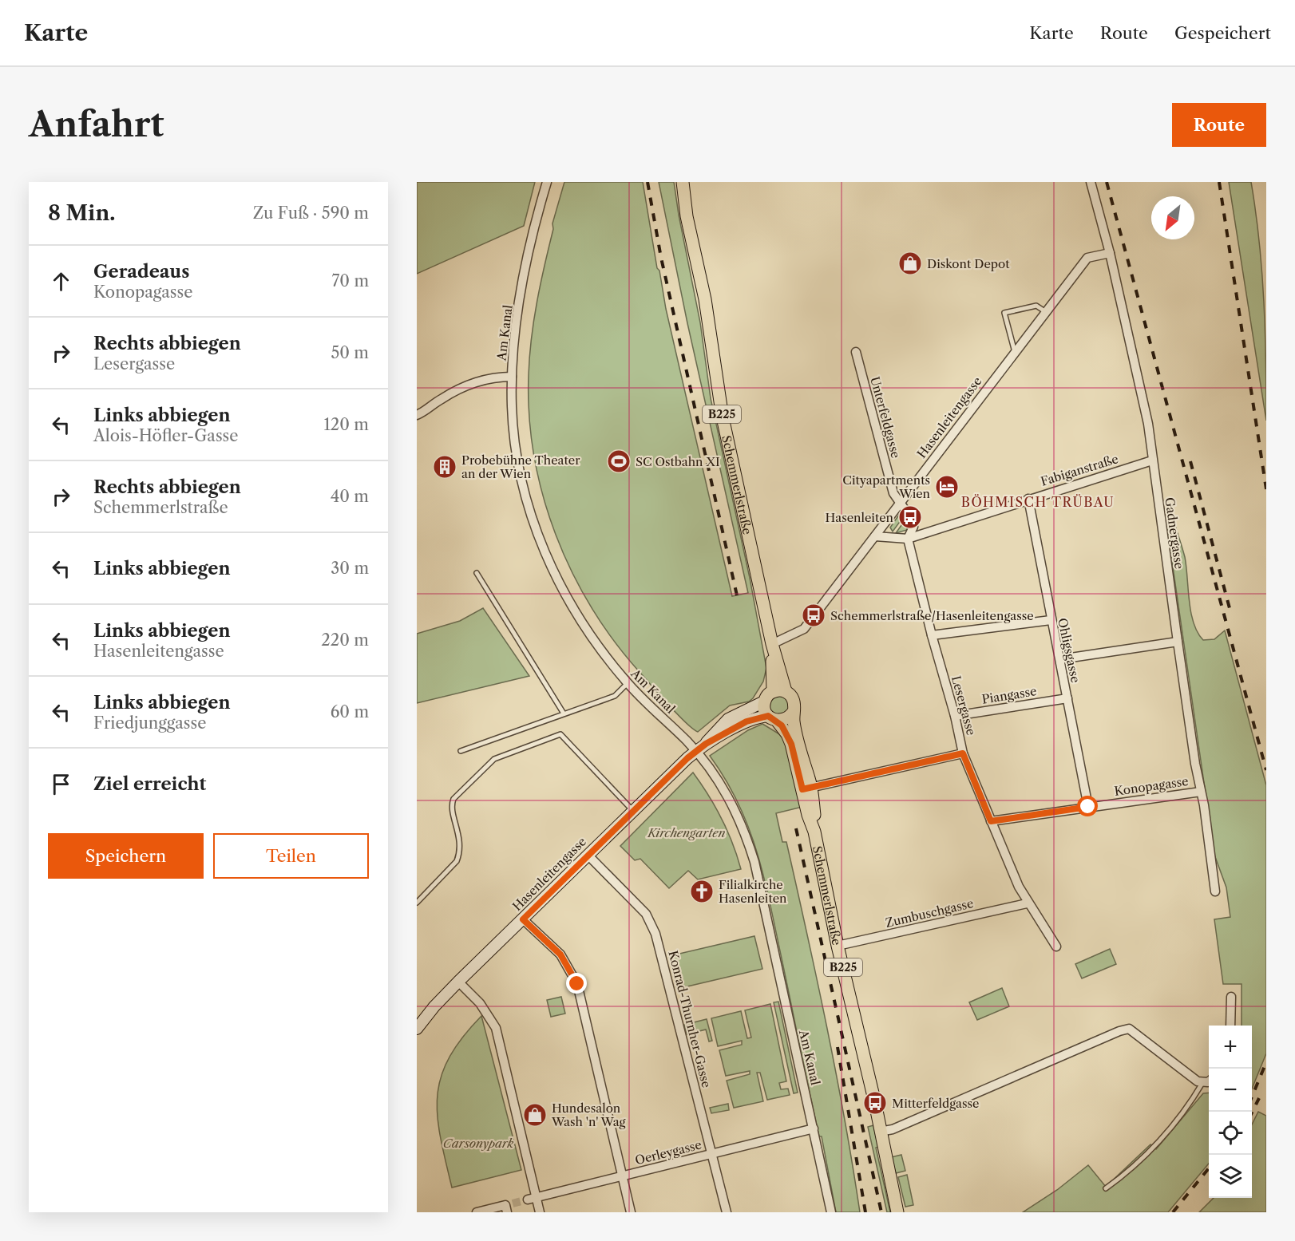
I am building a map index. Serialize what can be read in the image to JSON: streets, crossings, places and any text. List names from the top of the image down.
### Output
{
  "streets": {
    "main road": ["B225", "Schemmerlstraße"],
    "street": [
      "Am Kanal",
      "Unterfeldgasse",
      "Hasenleitengasse",
      "Fabiganstraße",
      "Gadnergasse",
      "Ohligsgasse",
      "Piangasse",
      "Lesergasse",
      "Konopagasse",
      "Zumbuschgasse",
      "Konrad-Thurnher-Gasse",
      "Oerleygasse"
    ]
  },
  "crossings": [
    ["Am Kanal", "Hasenleitengasse"],
    ["Am Kanal", "Oerleygasse"],
    ["B225", "Hasenleitengasse"],
    ["B225", "Schemmerlstraße"],
    ["Unterfeldgasse", "Hasenleitengasse"],
    ["Unterfeldgasse", "Fabiganstraße"],
    ["Unterfeldgasse", "Lesergasse"],
    ["Hasenleitengasse", "Fabiganstraße"],
    ["Hasenleitengasse", "Schemmerlstraße"],
    ["Hasenleitengasse", "Gadnergasse"],
    ["Hasenleitengasse", "Konrad-Thurnher-Gasse"],
    ["Fabiganstraße", "Gadnergasse"],
    ["Fabiganstraße", "Ohligsgasse"],
    ["Fabiganstraße", "Lesergasse"],
    ["Schemmerlstraße", "Zumbuschgasse"],
    ["Gadnergasse", "Konopagasse"],
    ["Ohligsgasse", "Piangasse"],
    ["Ohligsgasse", "Konopagasse"],
    ["Piangasse", "Lesergasse"],
    ["Lesergasse", "Konopagasse"],
    ["Lesergasse", "Zumbuschgasse"],
    ["Konrad-Thurnher-Gasse", "Oerleygasse"]
  ],
  "districts": ["BÖHMISCH TRÜBAU"],
  "parks": ["Kirchengarten", "Carsonypark"],
  "places": {
    "shop": ["Diskont Depot", "Hundesalon Wash 'n' Wag"],
    "sports": ["SC Ostbahn XI"],
    "building": ["Probebühne Theater an der Wien"],
    "hotel": ["Cityapartments Wien"],
    "bus stop": ["Hasenleiten", "Schemmerlstraße/Hasenleitengasse", "Mitterfeldgasse"],
    "church": ["Filialkirche Hasenleiten"]
  },
  "north": "bottom left",
  "page": {
    "header": "Karte",
    "nav": ["Karte", "Route", "Gespeichert"],
    "buttons": [
      "Route",
      ["Speichern", "Teilen"]
    ],
    "title": "Anfahrt",
    "heading": ["8 Min.", "Zu Fuß · 590 m"],
    "list": [
      ["Geradeaus", "Konopagasse", "70 m"],
      ["Rechts abbiegen", "Lesergasse", "50 m"],
      ["Links abbiegen", "Alois-Höfler-Gasse", "120 m"],
      ["Rechts abbiegen", "Schemmerlstraße", "40 m"],
      ["Links abbiegen", "30 m"],
      ["Links abbiegen", "Hasenleitengasse", "220 m"],
      ["Links abbiegen", "Friedjunggasse", "60 m"],
      "Ziel erreicht"
    ],
    "map_buttons": ["+", "−"]
  }
}
